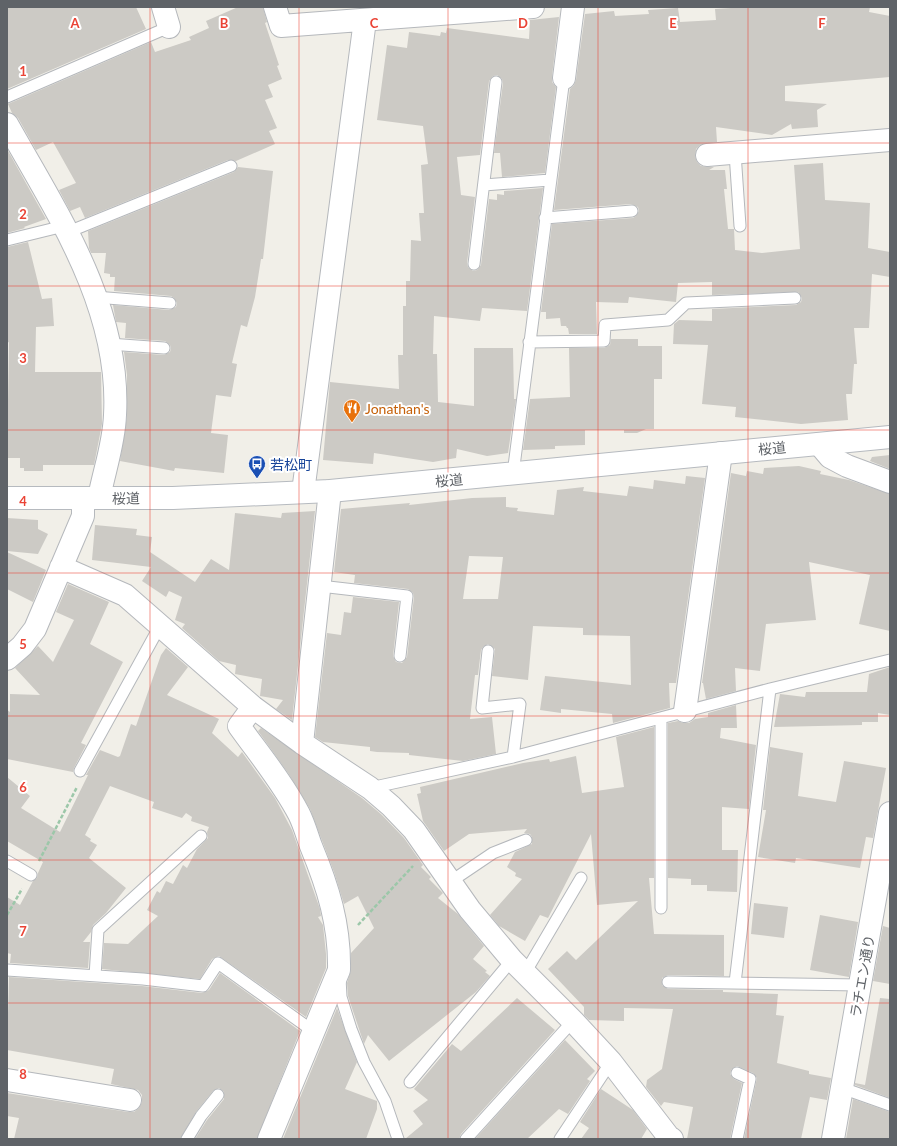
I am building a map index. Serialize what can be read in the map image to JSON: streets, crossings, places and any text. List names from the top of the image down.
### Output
{
  "streets": {
    "street": ["桜道", "ラチエン通り"]
  },
  "places": {
    "restaurant": ["Jonathan's"],
    "bus stop": ["若松町"]
  },
  "grid": {
    "columns": [
      "A",
      "B",
      "C",
      "D",
      "E",
      "F"
    ],
    "rows": [
      "1",
      "2",
      "3",
      "4",
      "5",
      "6",
      "7",
      "8"
    ]
  }
}
